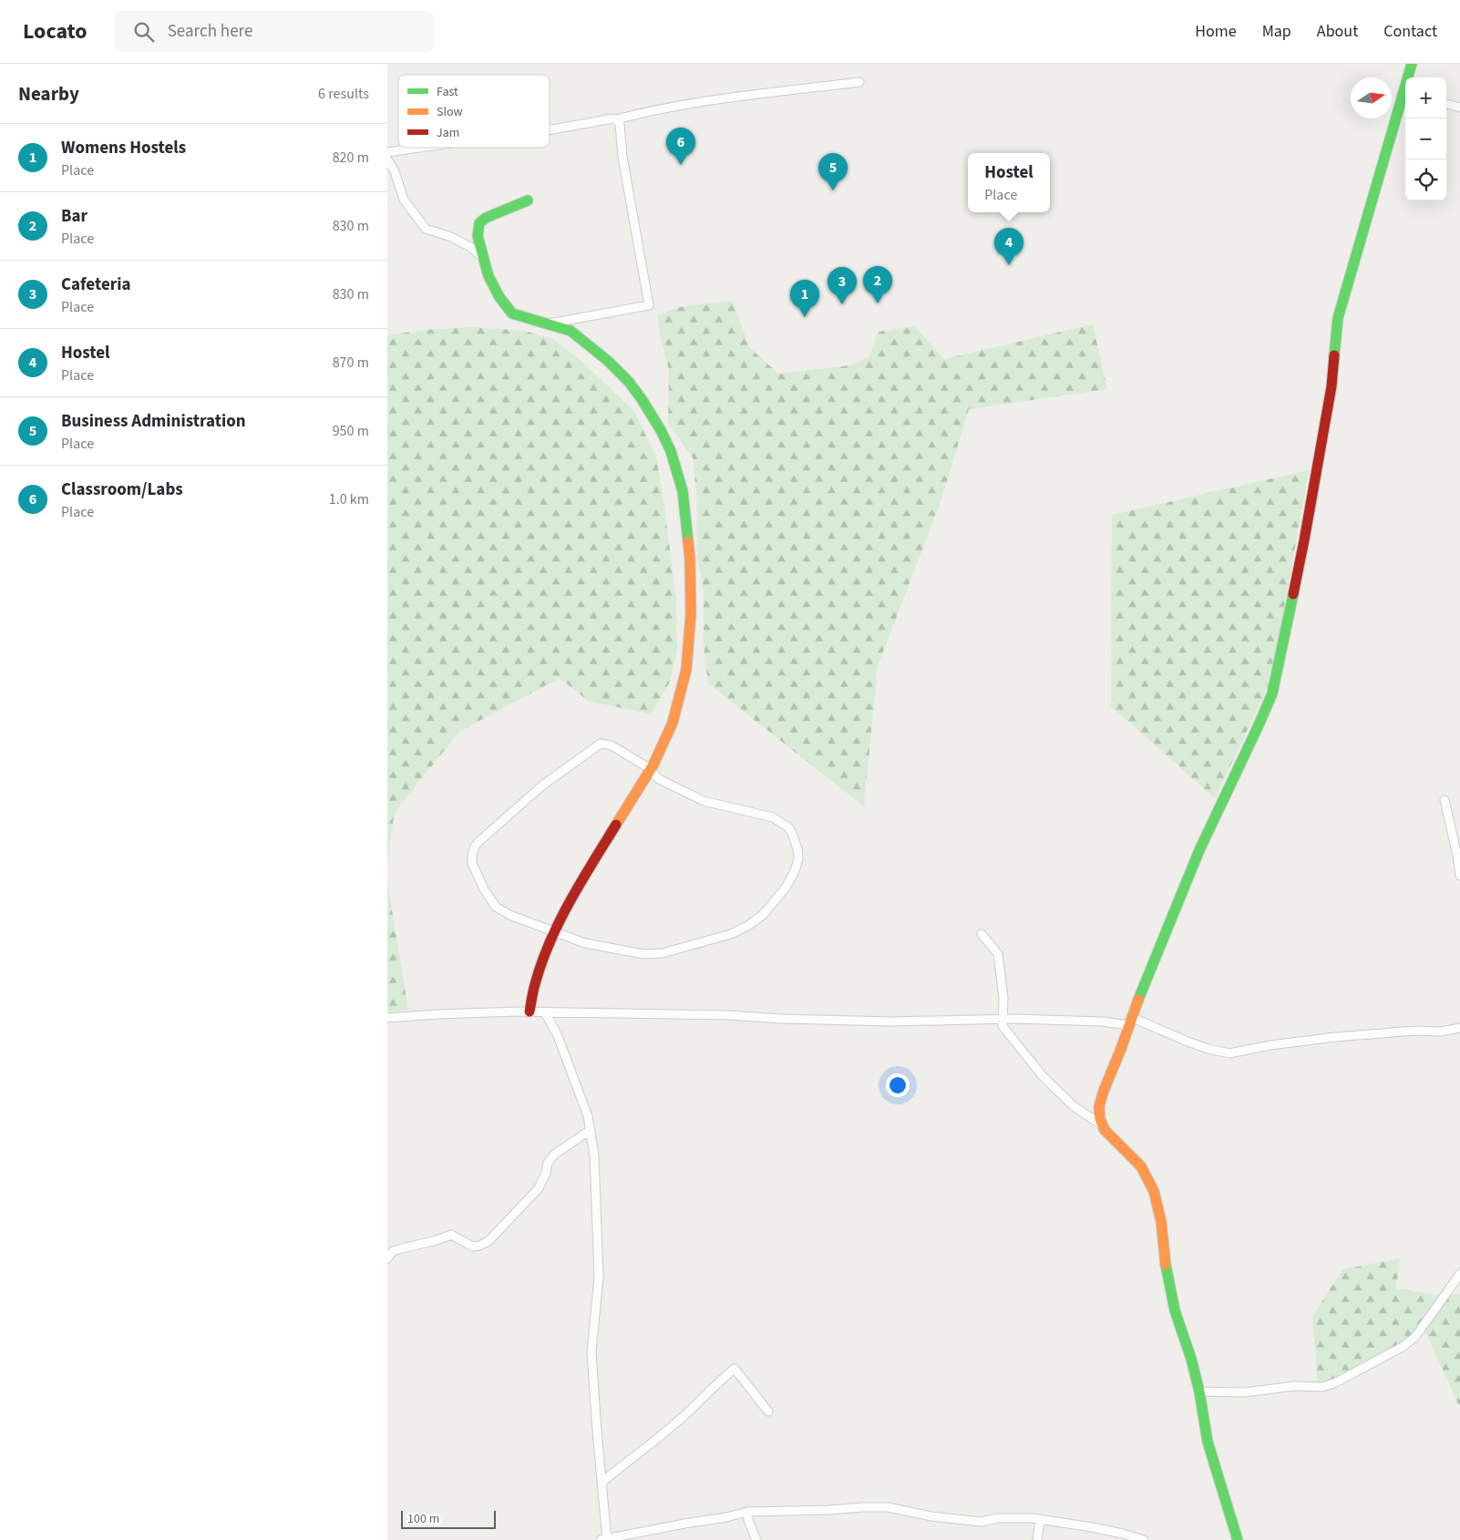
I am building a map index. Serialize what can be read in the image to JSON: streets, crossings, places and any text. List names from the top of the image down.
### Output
{
  "legend": ["Fast", "Slow", "Jam"],
  "scale_bar": "100 m",
  "north": "right",
  "page": {
    "header": "Locato",
    "search": "Search here",
    "nav": [
      "Home",
      "Map",
      "About",
      "Contact"
    ],
    "heading": ["Nearby", "6 results"],
    "map_buttons": ["+", "−"],
    "list": [
      {
        "mark": "1",
        "name": "Womens Hostels",
        "note": "Place",
        "value": "820 m"
      },
      {
        "mark": "2",
        "name": "Bar",
        "note": "Place",
        "value": "830 m"
      },
      {
        "mark": "3",
        "name": "Cafeteria",
        "note": "Place",
        "value": "830 m"
      },
      {
        "mark": "4",
        "name": "Hostel",
        "note": "Place",
        "value": "870 m"
      },
      {
        "mark": "5",
        "name": "Business Administration",
        "note": "Place",
        "value": "950 m"
      },
      {
        "mark": "6",
        "name": "Classroom/Labs",
        "note": "Place",
        "value": "1.0 km"
      }
    ],
    "pins": [
      "6",
      "5",
      "4",
      "2",
      "3",
      "1"
    ],
    "popup": ["Hostel", "Place"],
    "scale": "100 m"
  }
}
